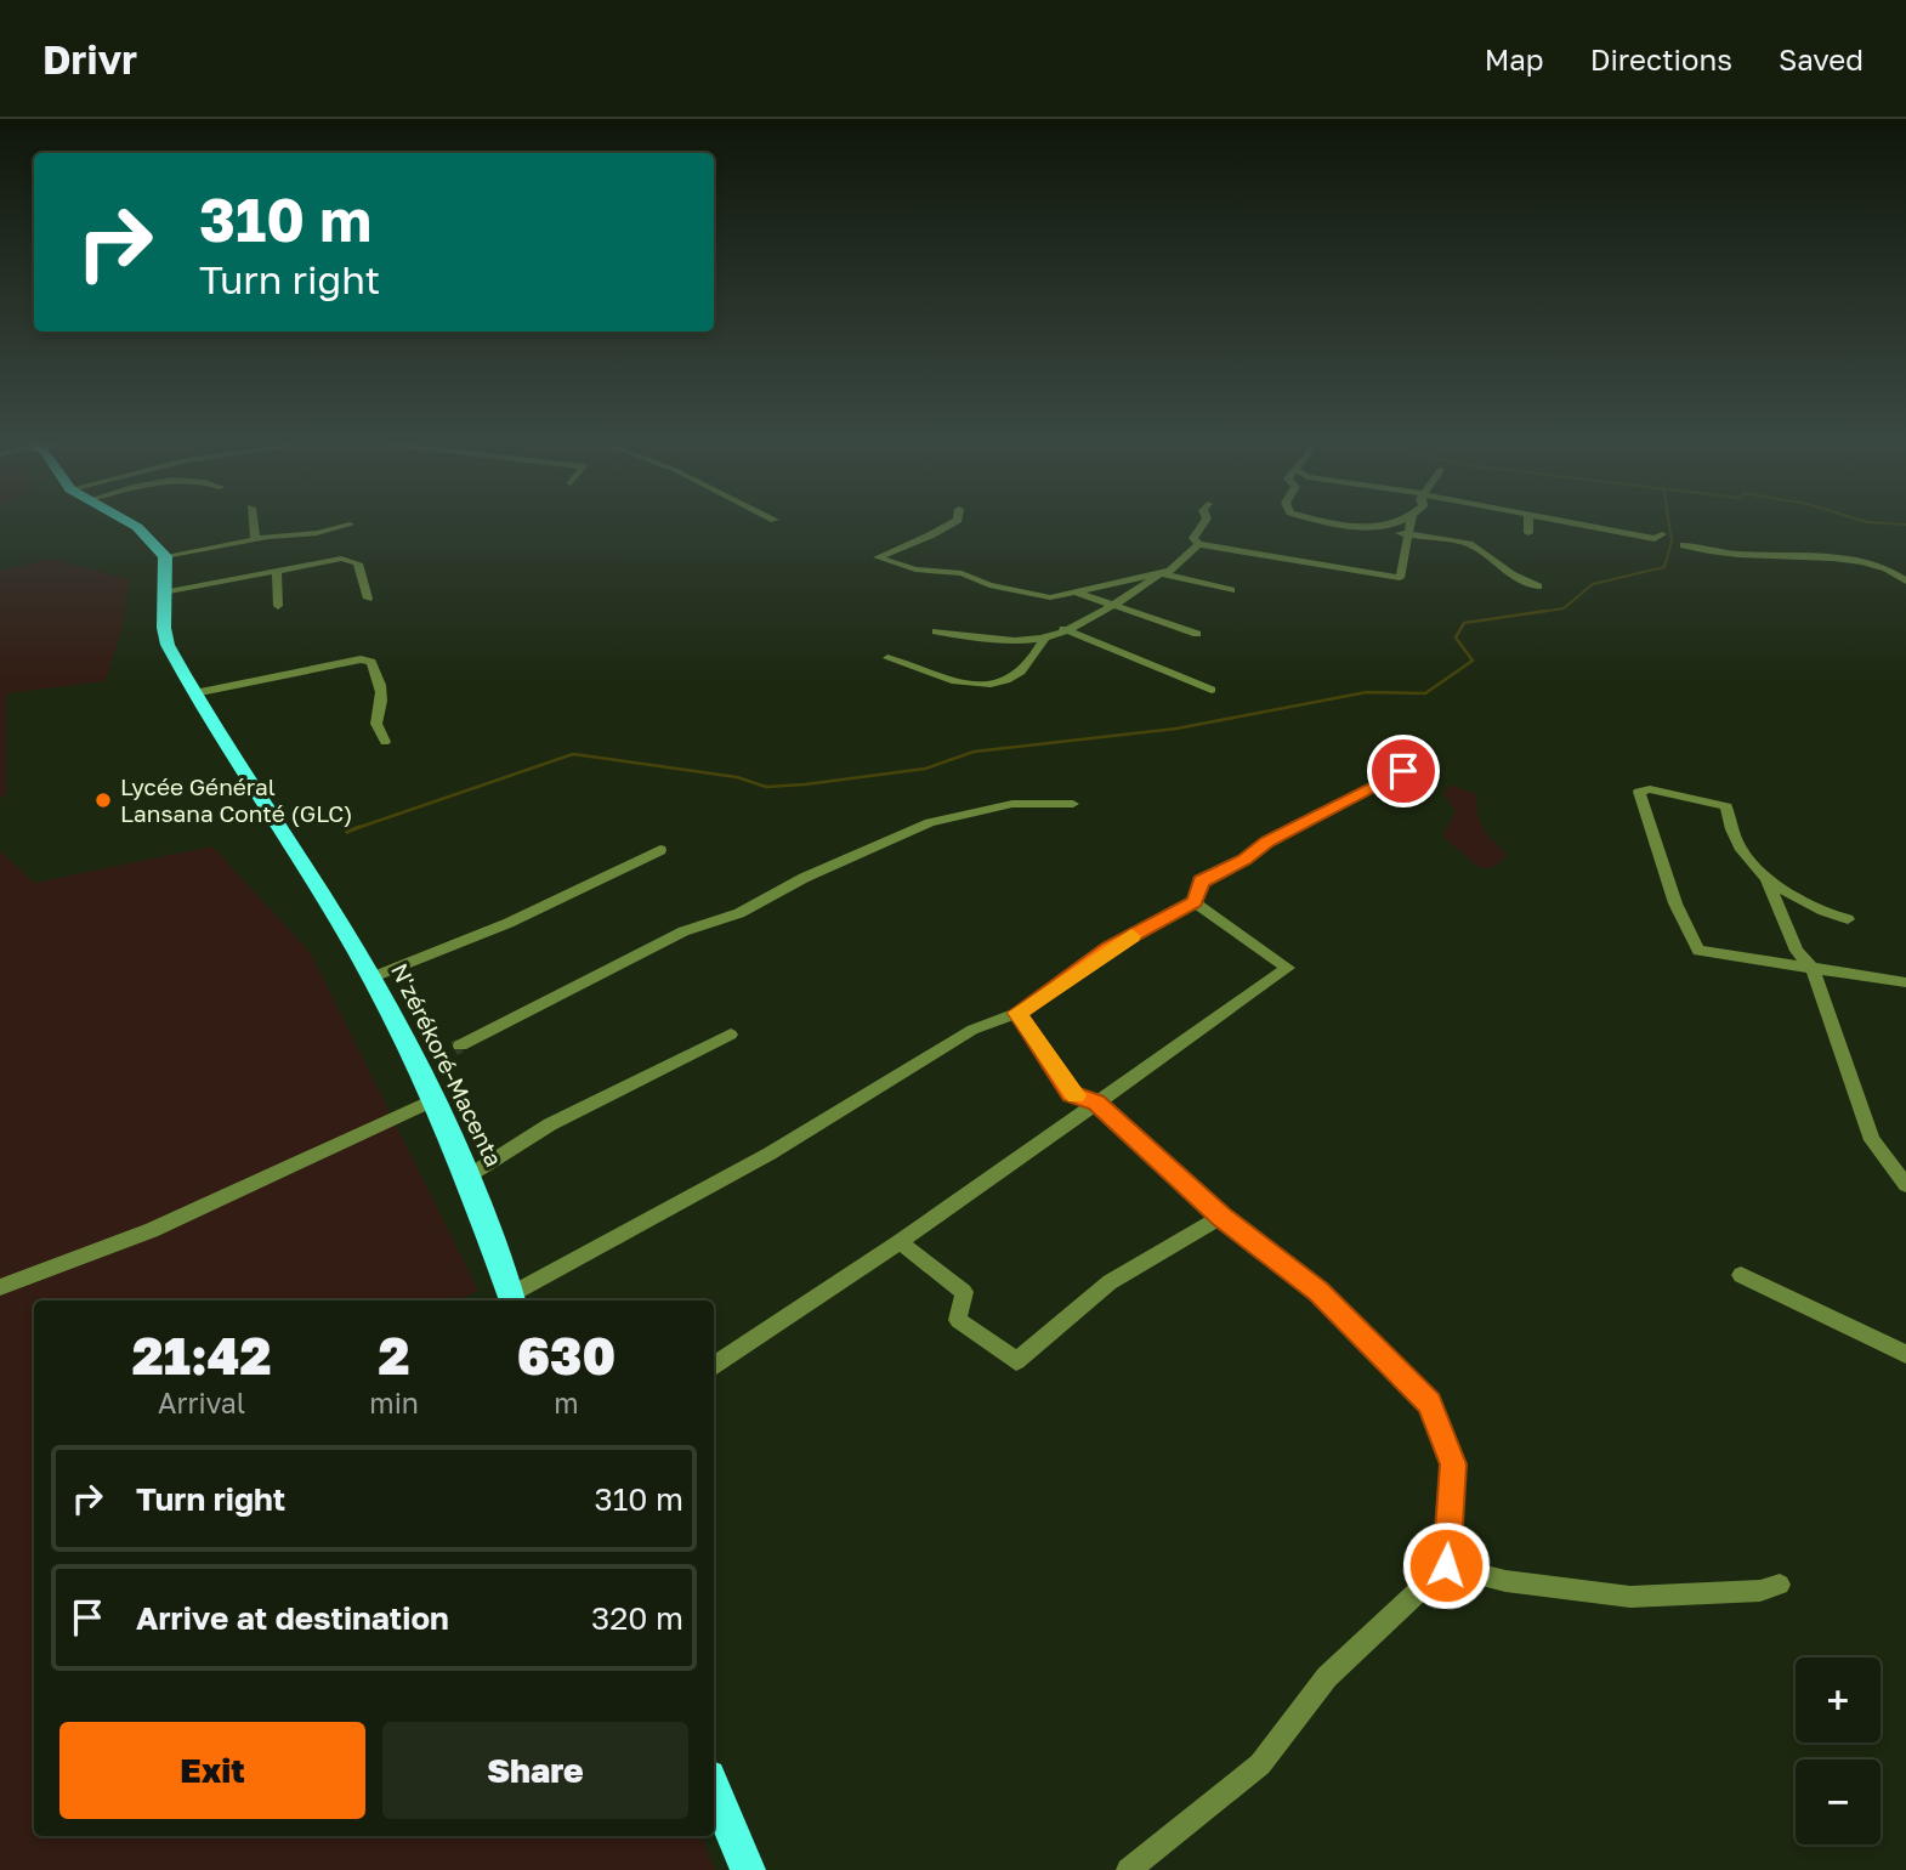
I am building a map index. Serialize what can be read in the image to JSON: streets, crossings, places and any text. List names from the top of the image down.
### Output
{
  "streets": {
    "highway": ["N'zérékoré-Macenta"]
  },
  "places": ["Lycée Général Lansana Conté (GLC)"],
  "page": {
    "header": "Drivr",
    "nav": ["Map", "Directions", "Saved"],
    "turn": ["310 m", "Turn right"],
    "eta": [
      "21:42",
      "Arrival",
      "2",
      "min",
      "630",
      "m"
    ],
    "list": [
      {
        "name": "Turn right",
        "value": "310 m"
      },
      {
        "name": "Arrive at destination",
        "value": "320 m"
      }
    ],
    "map_buttons": ["+", "−"],
    "buttons": ["Exit", "Share"]
  }
}
